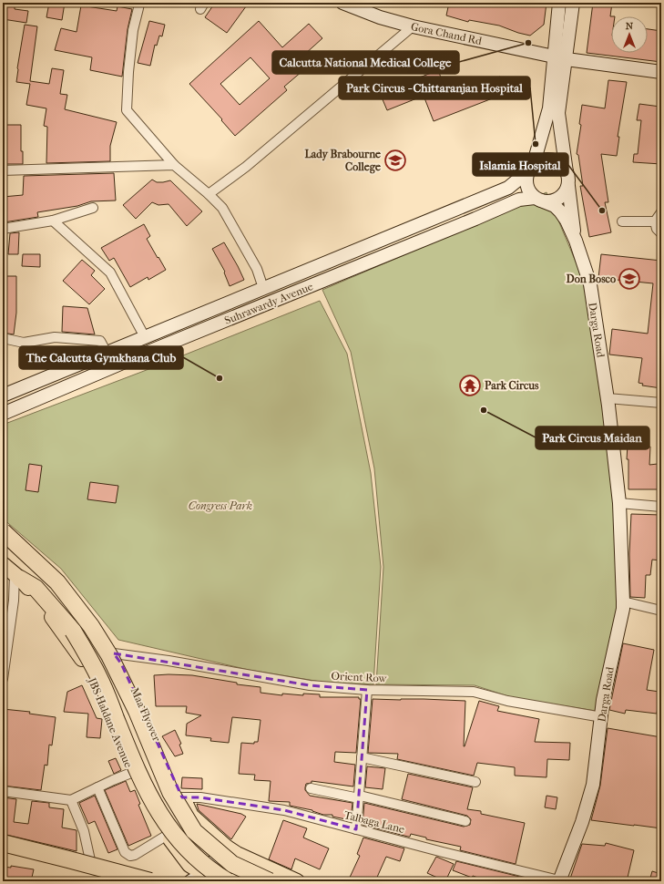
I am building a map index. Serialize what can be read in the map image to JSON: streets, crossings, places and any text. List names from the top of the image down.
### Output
{
  "streets": {
    "highway": ["Maa Flyover"],
    "main road": [
      "Gora Chand Rd",
      "Suhrawardy Avenue",
      "Darga Road",
      "JBS Haldane Avenue"
    ],
    "street": ["Orient Row", "Talbaga Lane"]
  },
  "crossings": [
    ["Suhrawardy Avenue", "Darga Road"],
    ["Darga Road", "Orient Row"],
    ["Darga Road", "Talbaga Lane"],
    ["Orient Row", "Maa Flyover"],
    ["Maa Flyover", "Talbaga Lane"]
  ],
  "parks": ["Congress Park"],
  "places": {
    "other": [
      "Calcutta National Medical College",
      "Park Circus - Chittaranjan Hospital",
      "Islamia Hospital",
      "The Calcutta Gymkhana Club",
      "Park Circus Maidan"
    ],
    "school or university": ["Lady Brabourne College", "Don Bosco"],
    "temple": ["Park Circus"]
  },
  "north": "top"
}
